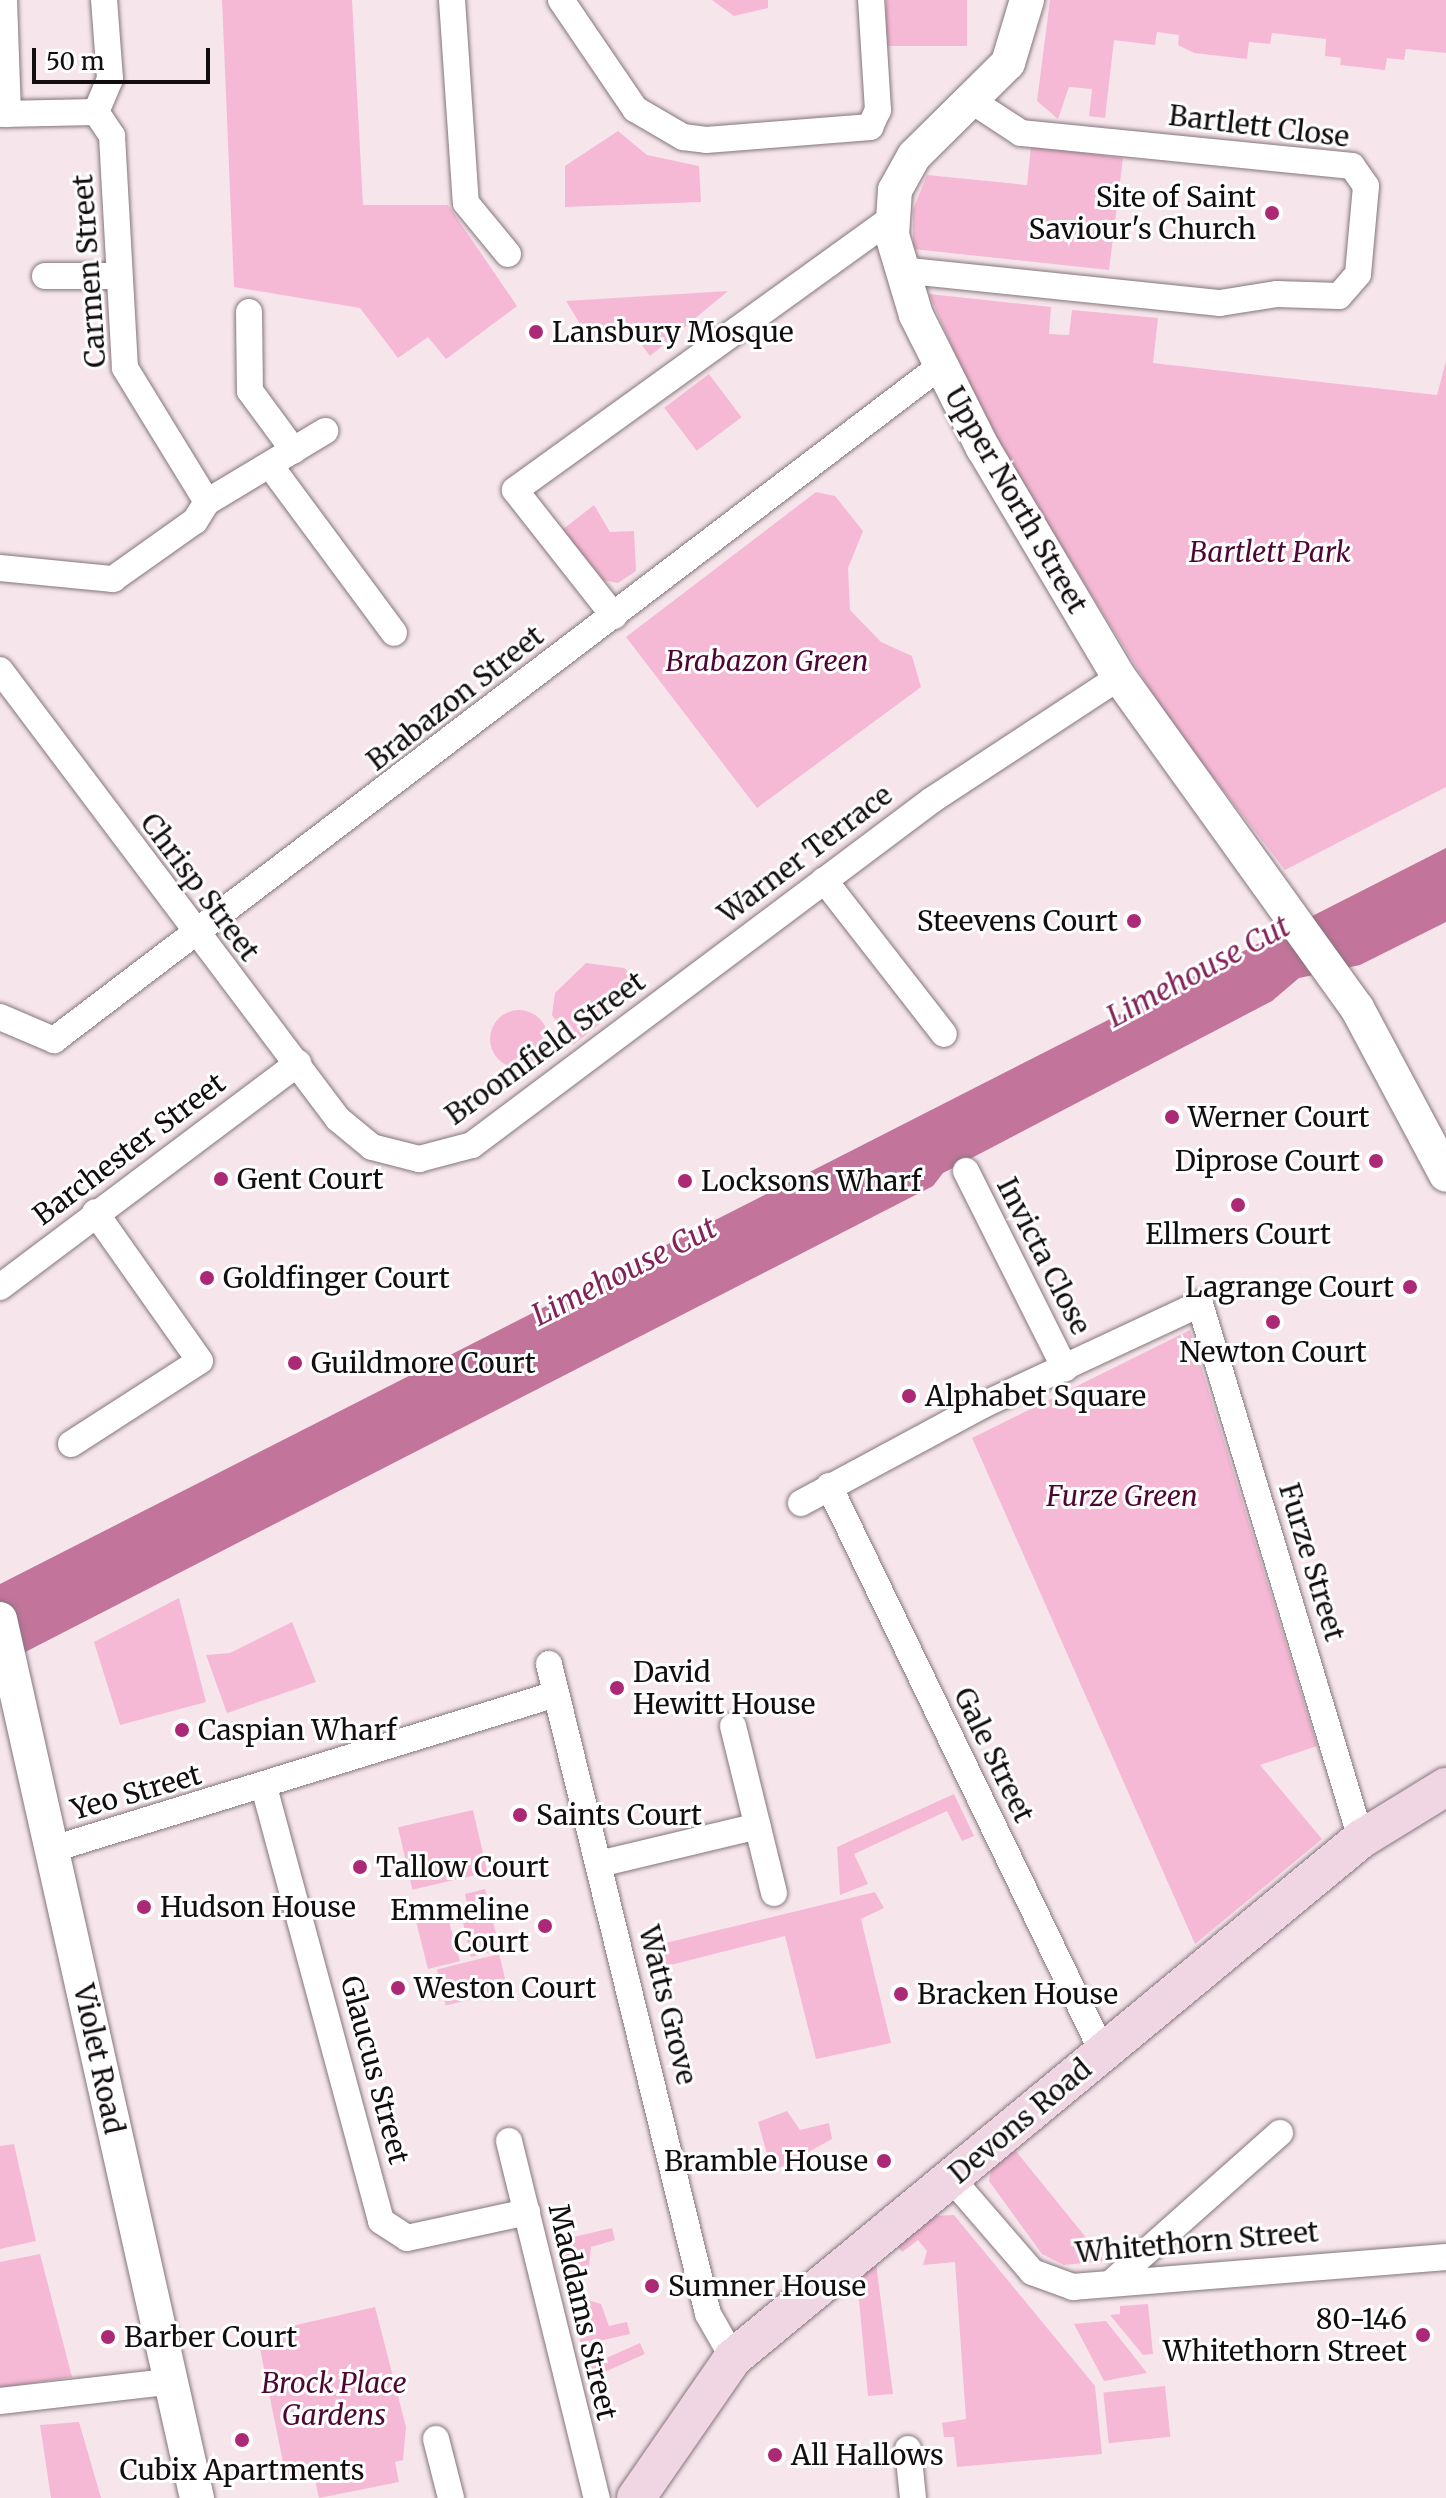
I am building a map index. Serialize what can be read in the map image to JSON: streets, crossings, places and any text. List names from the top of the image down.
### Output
{
  "streets": {
    "main road": ["Devons Road"],
    "street": [
      "Bartlett Close",
      "Carmen Street",
      "Upper North Street",
      "Brabazon Street",
      "Warner Terrace",
      "Chrisp Street",
      "Broomfield Street",
      "Barchester Street",
      "Invicta Close",
      "Furze Street",
      "Gale Street",
      "Yeo Street",
      "Watts Grove",
      "Violet Road",
      "Glaucus Street",
      "Whitethorn Street",
      "Maddams Street"
    ]
  },
  "crossings": [
    ["Bartlett Close", "Upper North Street"],
    ["Upper North Street", "Brabazon Street"],
    ["Upper North Street", "Warner Terrace"],
    ["Brabazon Street", "Chrisp Street"],
    ["Warner Terrace", "Broomfield Street"],
    ["Chrisp Street", "Broomfield Street"],
    ["Chrisp Street", "Barchester Street"],
    ["Invicta Close", "Furze Street"],
    ["Furze Street", "Devons Road"],
    ["Gale Street", "Devons Road"],
    ["Yeo Street", "Watts Grove"],
    ["Yeo Street", "Violet Road"],
    ["Yeo Street", "Glaucus Street"],
    ["Watts Grove", "Devons Road"],
    ["Glaucus Street", "Maddams Street"],
    ["Devons Road", "Whitethorn Street"]
  ],
  "water": ["Limehouse Cut"],
  "parks": [
    "Bartlett Park",
    "Brabazon Green",
    "Furze Green",
    "Brock Place Gardens"
  ],
  "places": [
    "Site of Saint Saviour's Church",
    "Lansbury Mosque",
    "Steevens Court",
    "Werner Court",
    "Diprose Court",
    "Gent Court",
    "Locksons Wharf",
    "Ellmers Court",
    "Goldfinger Court",
    "Lagrange Court",
    "Newton Court",
    "Guildmore Court",
    "Alphabet Square",
    "David Hewitt House",
    "Caspian Wharf",
    "Saints Court",
    "Tallow Court",
    "Hudson House",
    "Emmeline Court",
    "Weston Court",
    "Bracken House",
    "Bramble House",
    "Sumner House",
    "80-146 Whitethorn Street",
    "Barber Court",
    "Cubix Apartments",
    "All Hallows"
  ],
  "scale_bar": "50 m"
}
